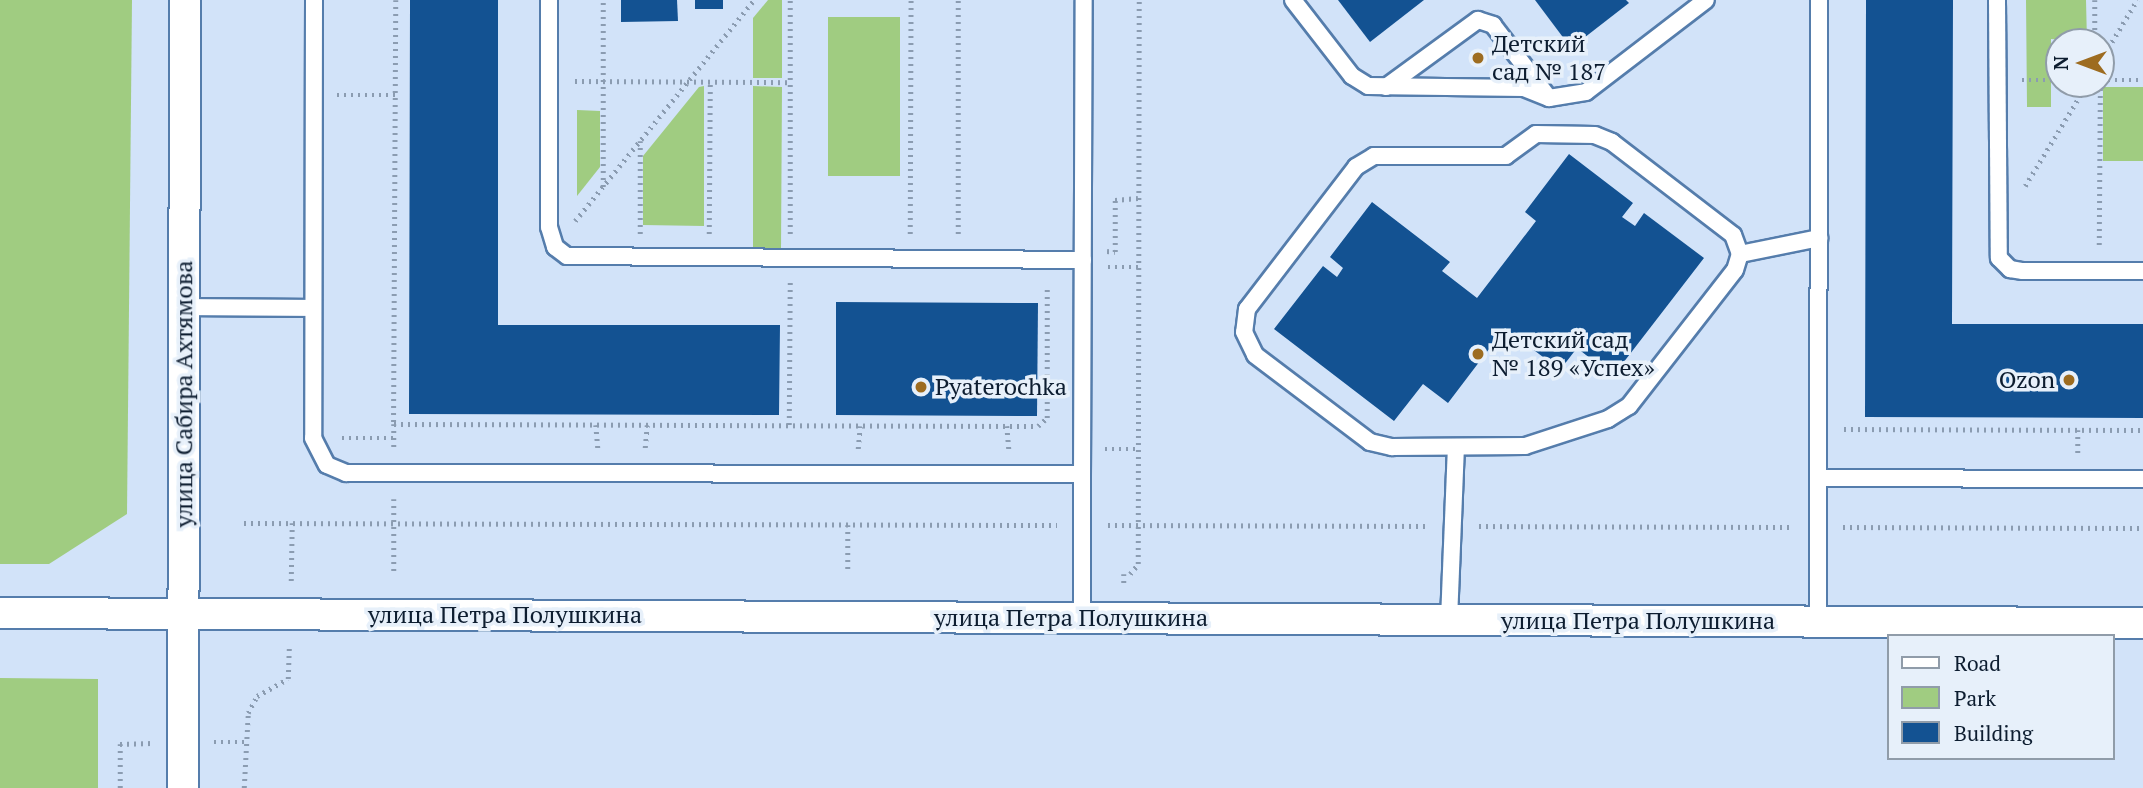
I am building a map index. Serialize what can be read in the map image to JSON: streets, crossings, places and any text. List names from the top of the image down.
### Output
{
  "streets": {
    "street": ["улица Сабира Ахтямова", "улица Петра Полушкина"]
  },
  "crossings": [
    ["улица Сабира Ахтямова", "улица Петра Полушкина"]
  ],
  "places": [
    "Детский сад № 187",
    "Детский сад № 189 «Успех»",
    "Ozon",
    "Pyaterochka"
  ],
  "legend": ["Road", "Park", "Building"],
  "north": "left"
}
